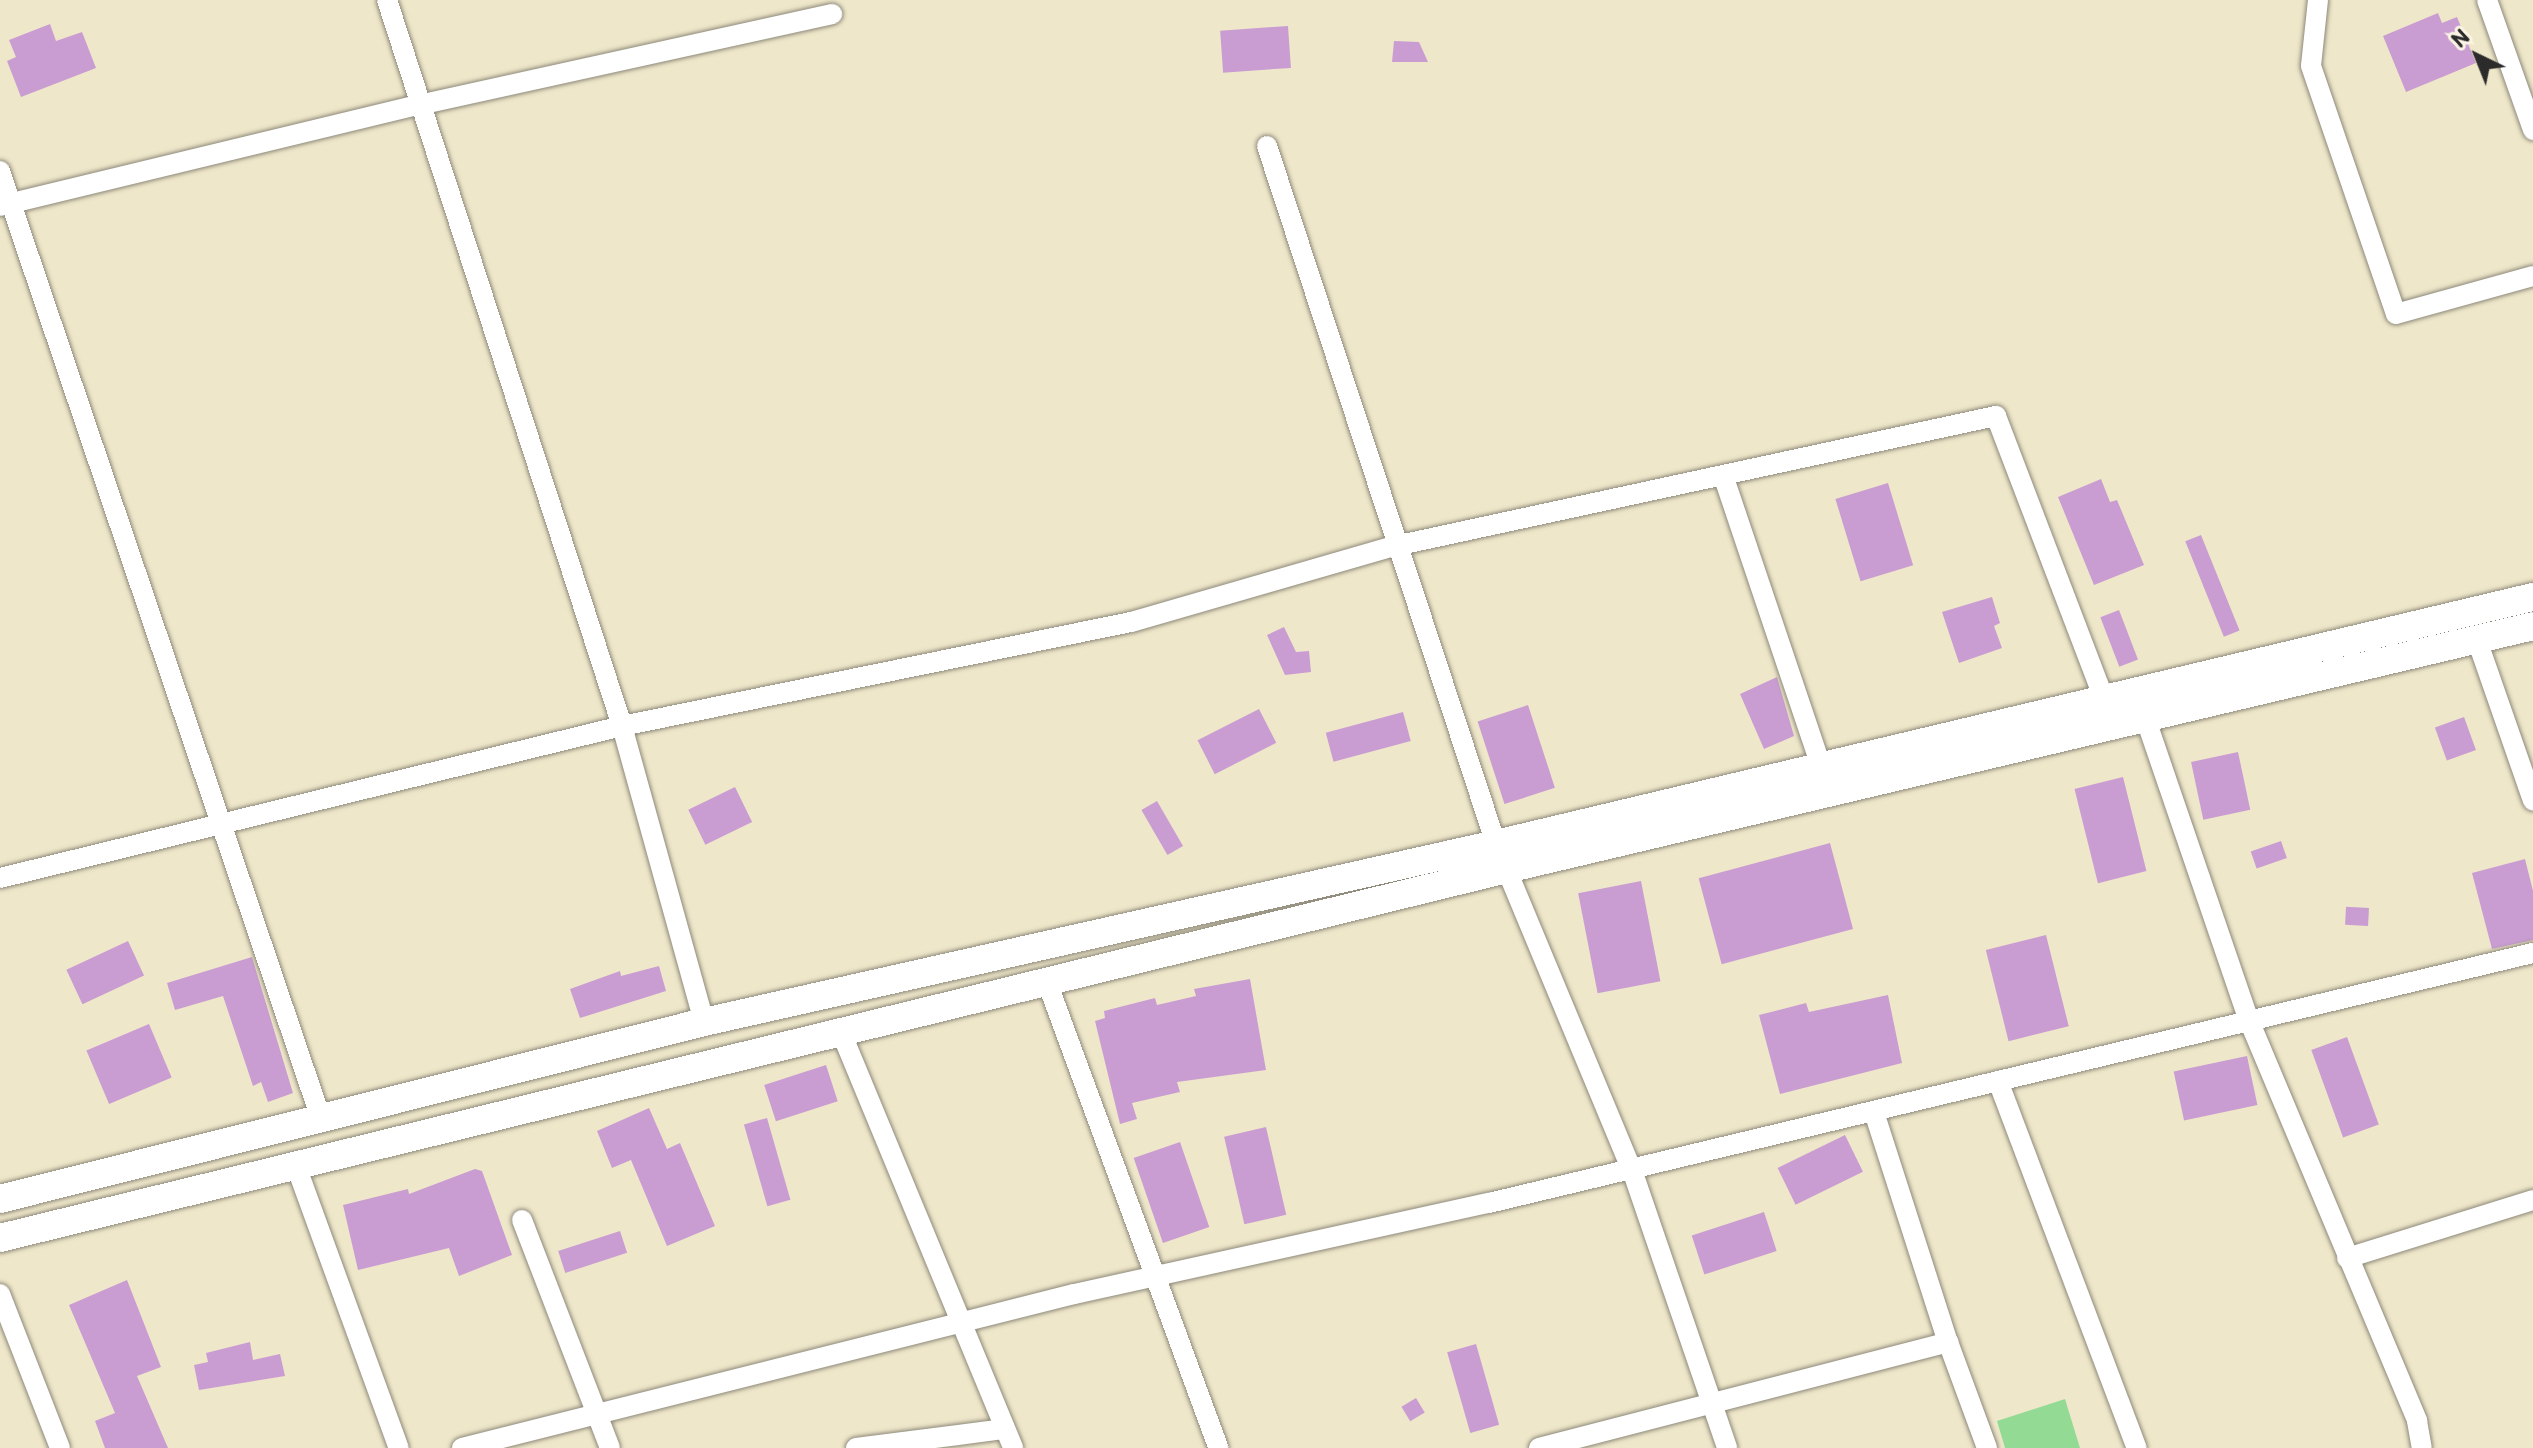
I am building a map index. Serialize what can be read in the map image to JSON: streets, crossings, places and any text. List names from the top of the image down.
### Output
{
  "north": "top left"
}
